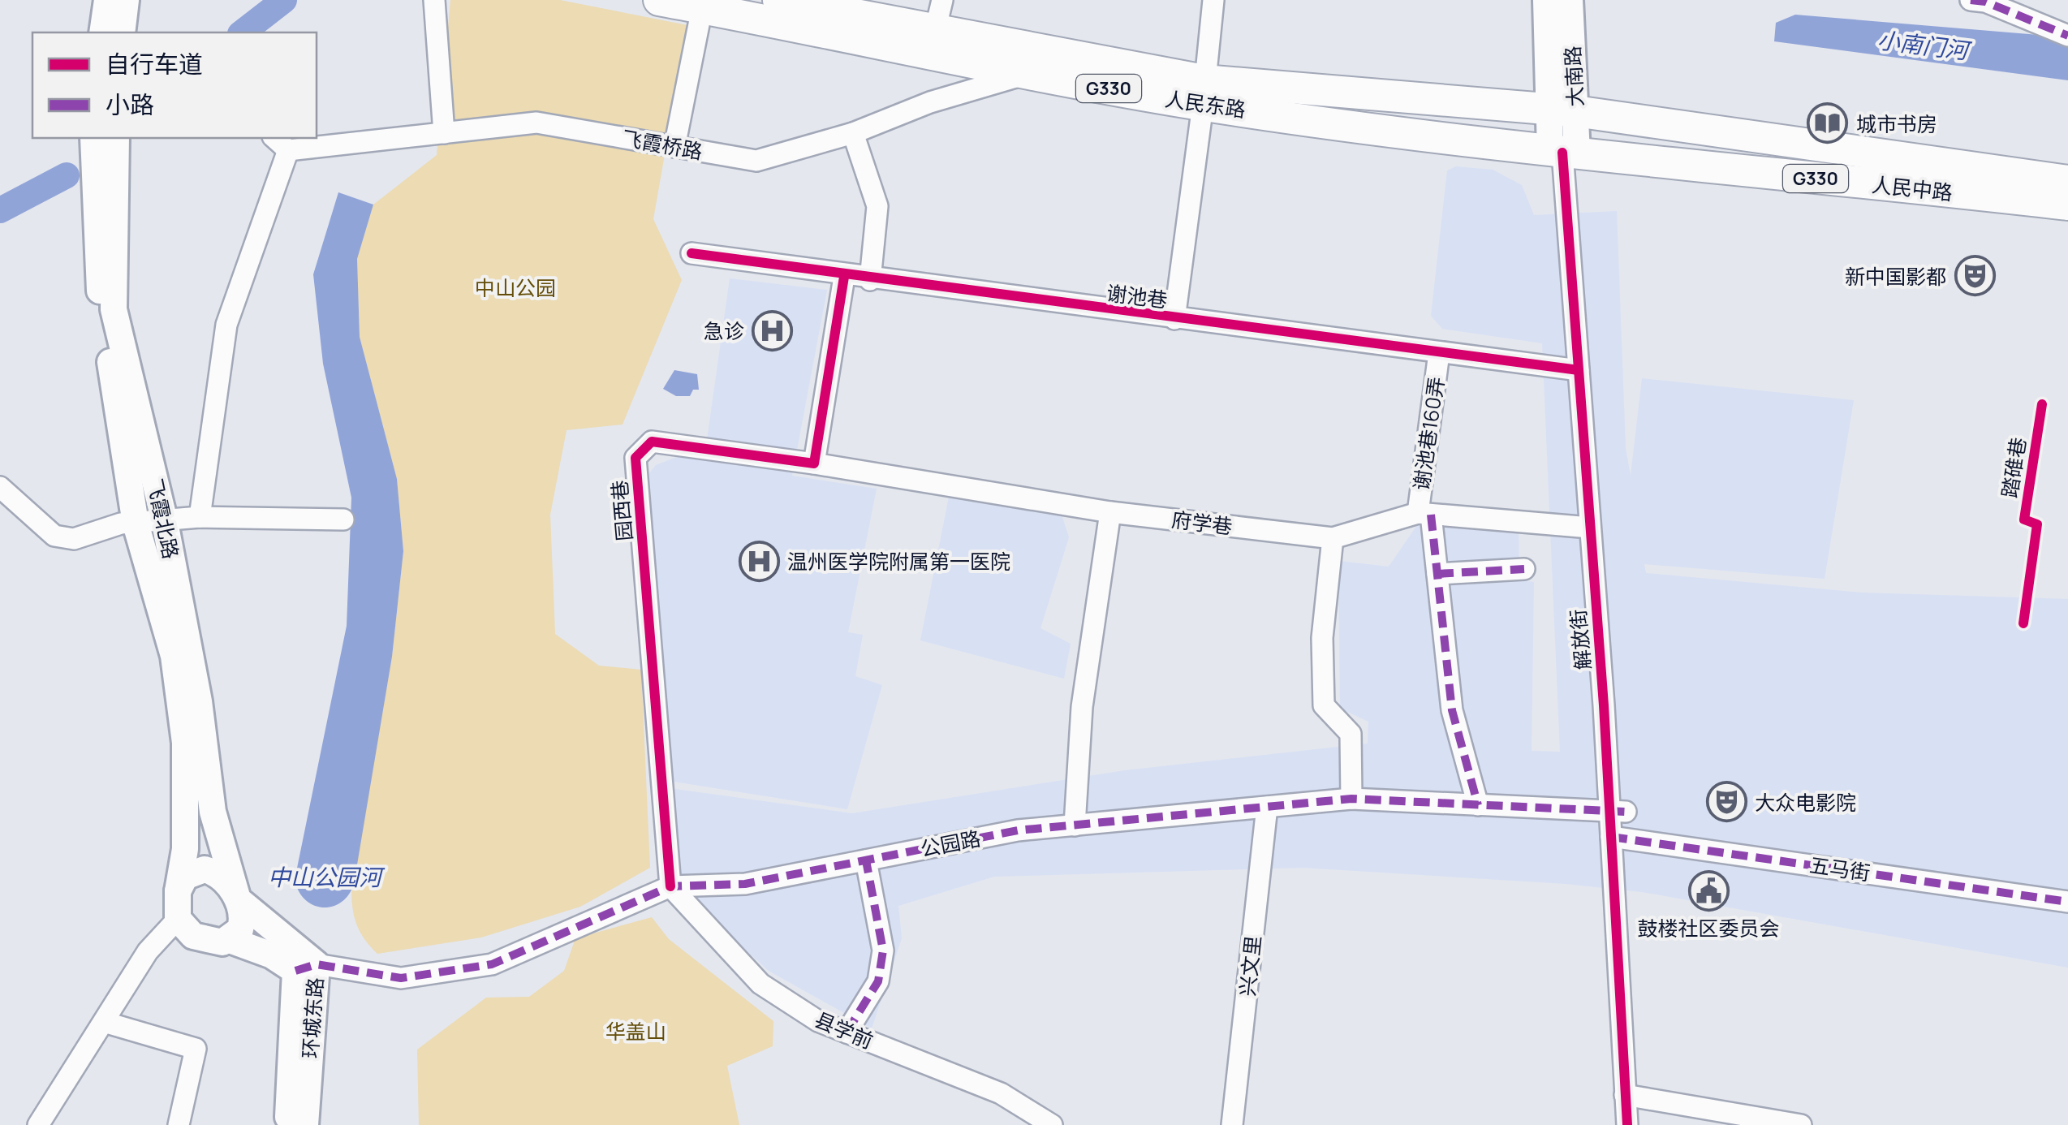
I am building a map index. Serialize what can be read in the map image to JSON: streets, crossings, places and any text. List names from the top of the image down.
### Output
{
  "streets": {
    "highway": ["G330", "人民东路", "人民中路"],
    "main road": ["大南路", "飞霞北路", "环城东路"],
    "street": [
      "飞霞桥路",
      "谢池巷",
      "谢池巷160弄",
      "园西巷",
      "府学巷",
      "解放街",
      "公园路",
      "五马街",
      "兴文里",
      "县学前"
    ],
    "cycle path": ["踏碓巷"]
  },
  "crossings": [
    ["大南路", "人民东路"],
    ["大南路", "人民中路"],
    ["大南路", "解放街"],
    ["人民东路", "飞霞桥路"],
    ["人民东路", "人民中路"],
    ["人民东路", "解放街"],
    ["人民中路", "解放街"],
    ["谢池巷", "谢池巷160弄"],
    ["谢池巷", "解放街"],
    ["谢池巷160弄", "府学巷"],
    ["谢池巷160弄", "公园路"],
    ["园西巷", "府学巷"],
    ["园西巷", "公园路"],
    ["园西巷", "县学前"],
    ["飞霞北路", "环城东路"],
    ["府学巷", "解放街"],
    ["解放街", "公园路"],
    ["解放街", "五马街"],
    ["公园路", "兴文里"],
    ["公园路", "环城东路"],
    ["公园路", "县学前"]
  ],
  "water": ["小南门河", "中山公园河"],
  "parks": ["中山公园", "华盖山"],
  "places": {
    "library": ["城市书房"],
    "theatre": ["新中国影都", "大众电影院"],
    "hospital": ["急诊", "温州医学院附属第一医院"],
    "public building": ["鼓楼社区委员会"]
  },
  "legend": ["自行车道", "小路"]
}
